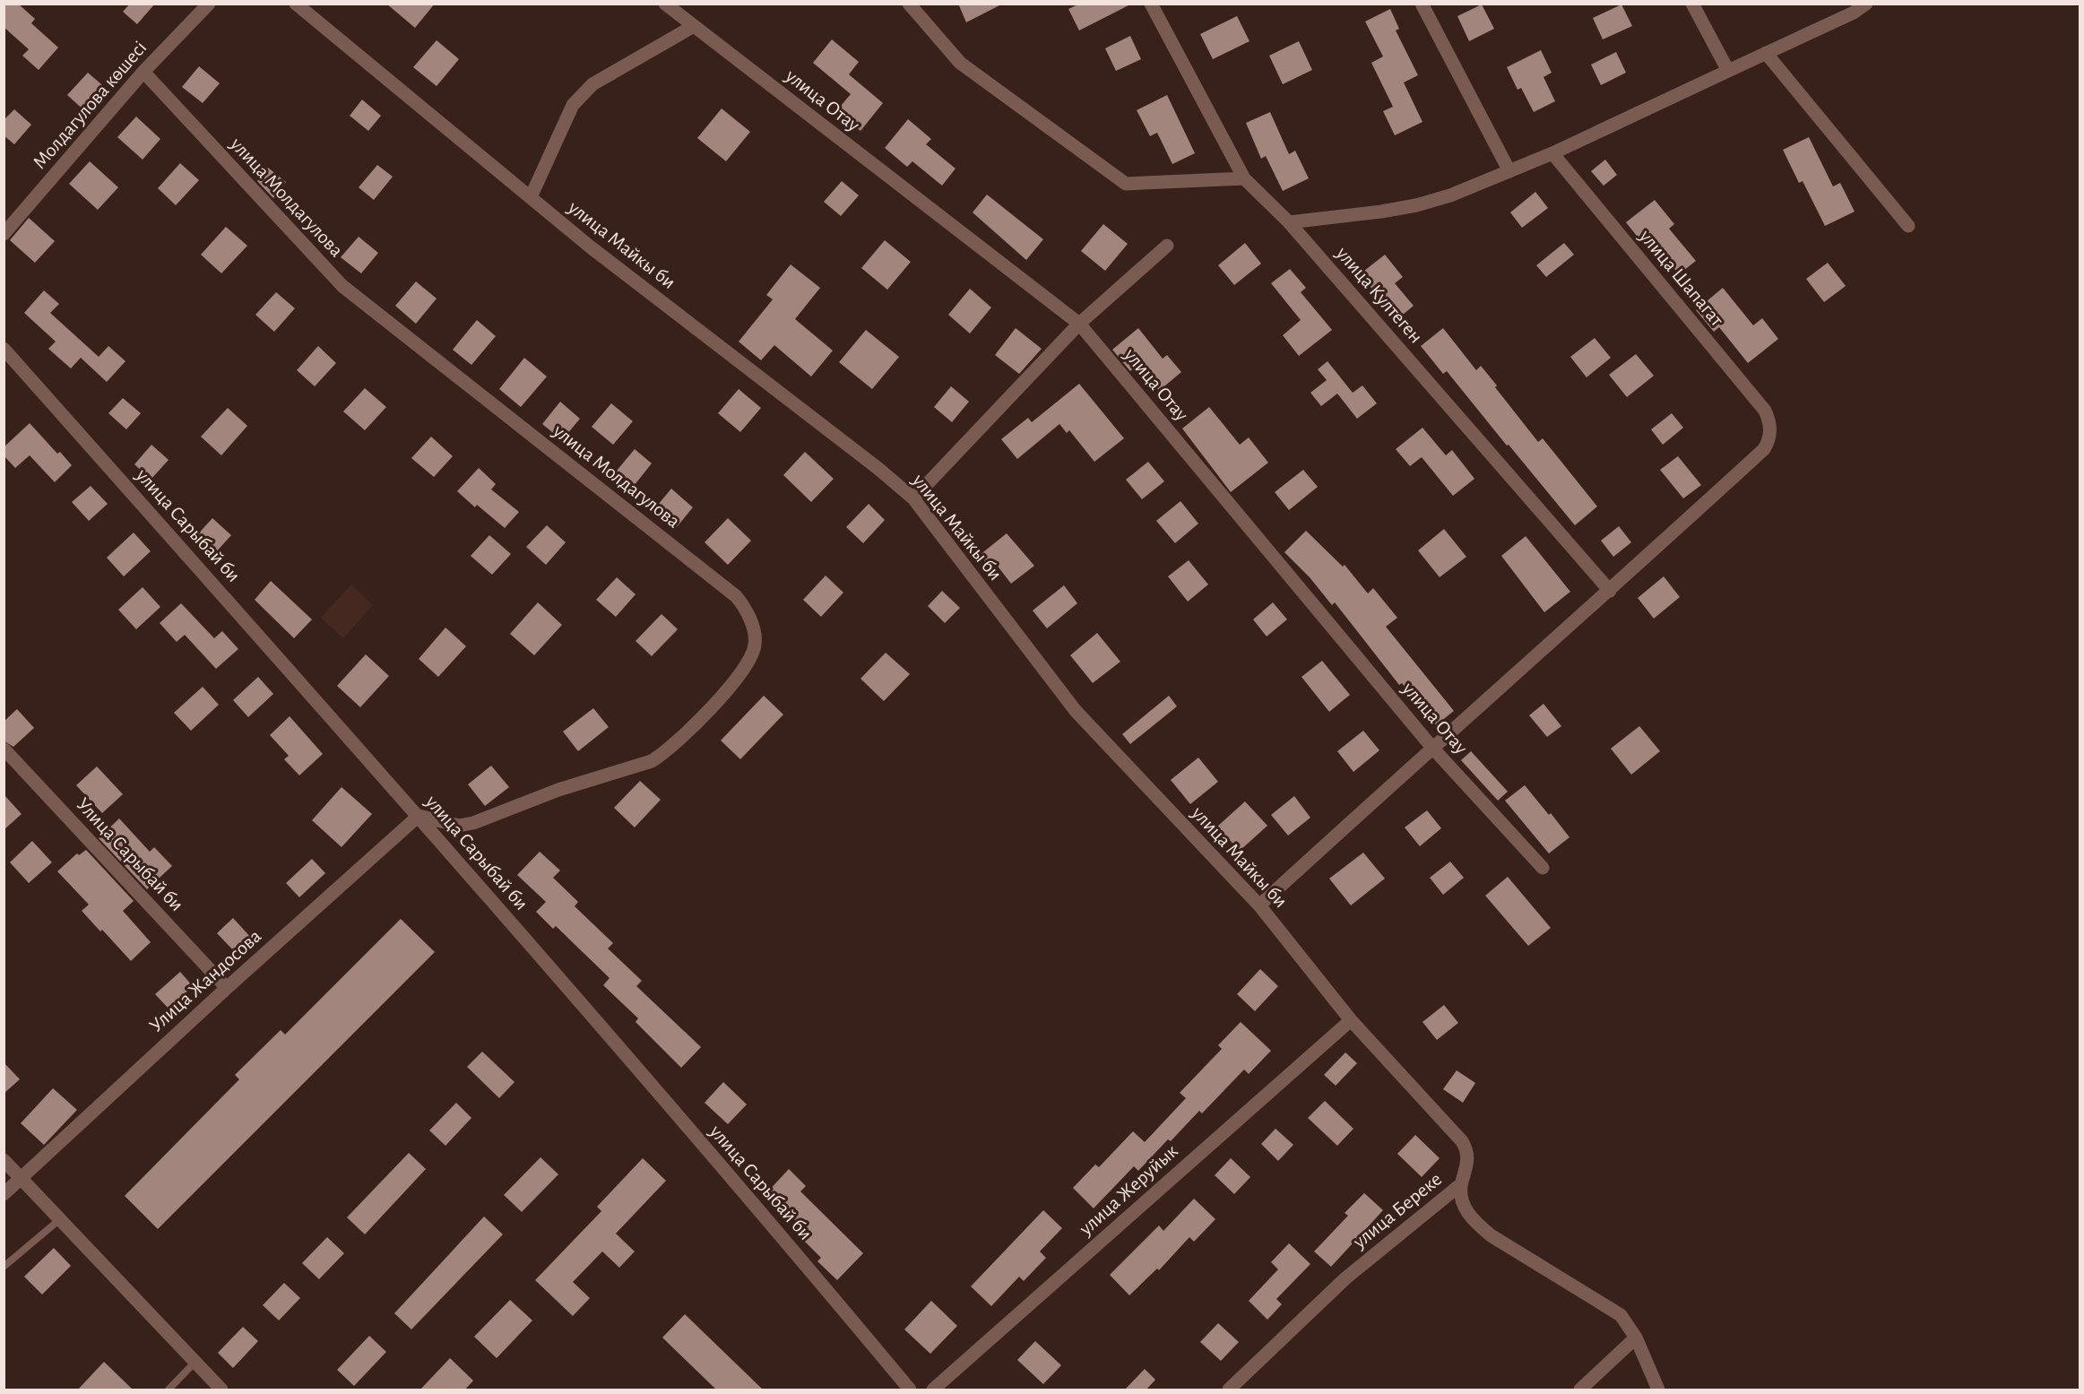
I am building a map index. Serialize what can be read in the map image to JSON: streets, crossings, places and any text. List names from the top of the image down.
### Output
{
  "streets": {
    "street": [
      "улица Отау",
      "Молдагулова көшесі",
      "улица Молдагулова",
      "улица Майкы би",
      "улица Шапагат",
      "улица Култеген",
      "улица Сарыбай би",
      "Улица Сарыбай би",
      "Улица Жандосова",
      "улица Жеруйык",
      "улица Береке"
    ]
  },
  "crossings": [
    ["Молдагулова көшесі", "улица Молдагулова"],
    ["улица Молдагулова", "улица Сарыбай би"],
    ["улица Молдагулова", "Улица Жандосова"],
    ["улица Майкы би", "улица Жеруйык"],
    ["улица Майкы би", "улица Береке"],
    ["улица Шапагат", "улица Култеген"],
    ["улица Сарыбай би", "Улица Жандосова"],
    ["Улица Сарыбай би", "Улица Жандосова"]
  ]
}
